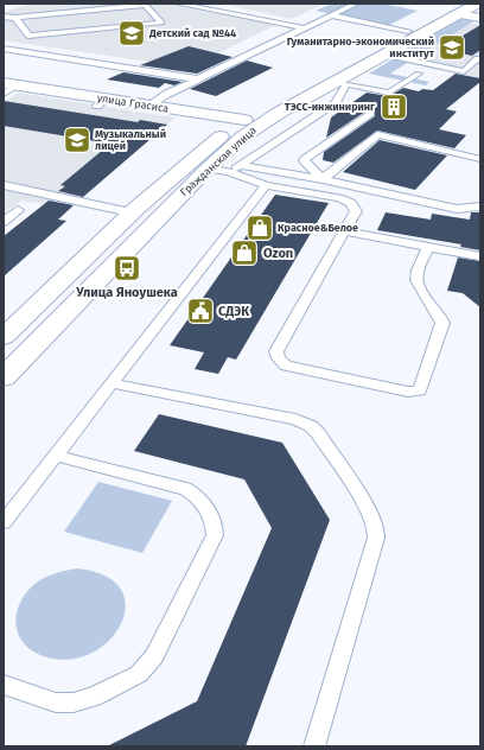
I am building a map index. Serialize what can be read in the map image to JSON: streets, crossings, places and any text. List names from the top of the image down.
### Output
{
  "streets": {
    "main road": ["улица Грасиса", "Гражданская улица"]
  },
  "crossings": [
    ["улица Грасиса", "Гражданская улица"]
  ],
  "places": {
    "school or university": ["Детский сад №44", "Гуманитарно-экономический институт", "Музыкальный лицей"],
    "building": ["ТЭСС-инжиниринг"],
    "shop": ["Красное&Белое", "Ozon"],
    "bus stop": ["Улица Яноушека"],
    "public building": ["СДЭК"]
  }
}
